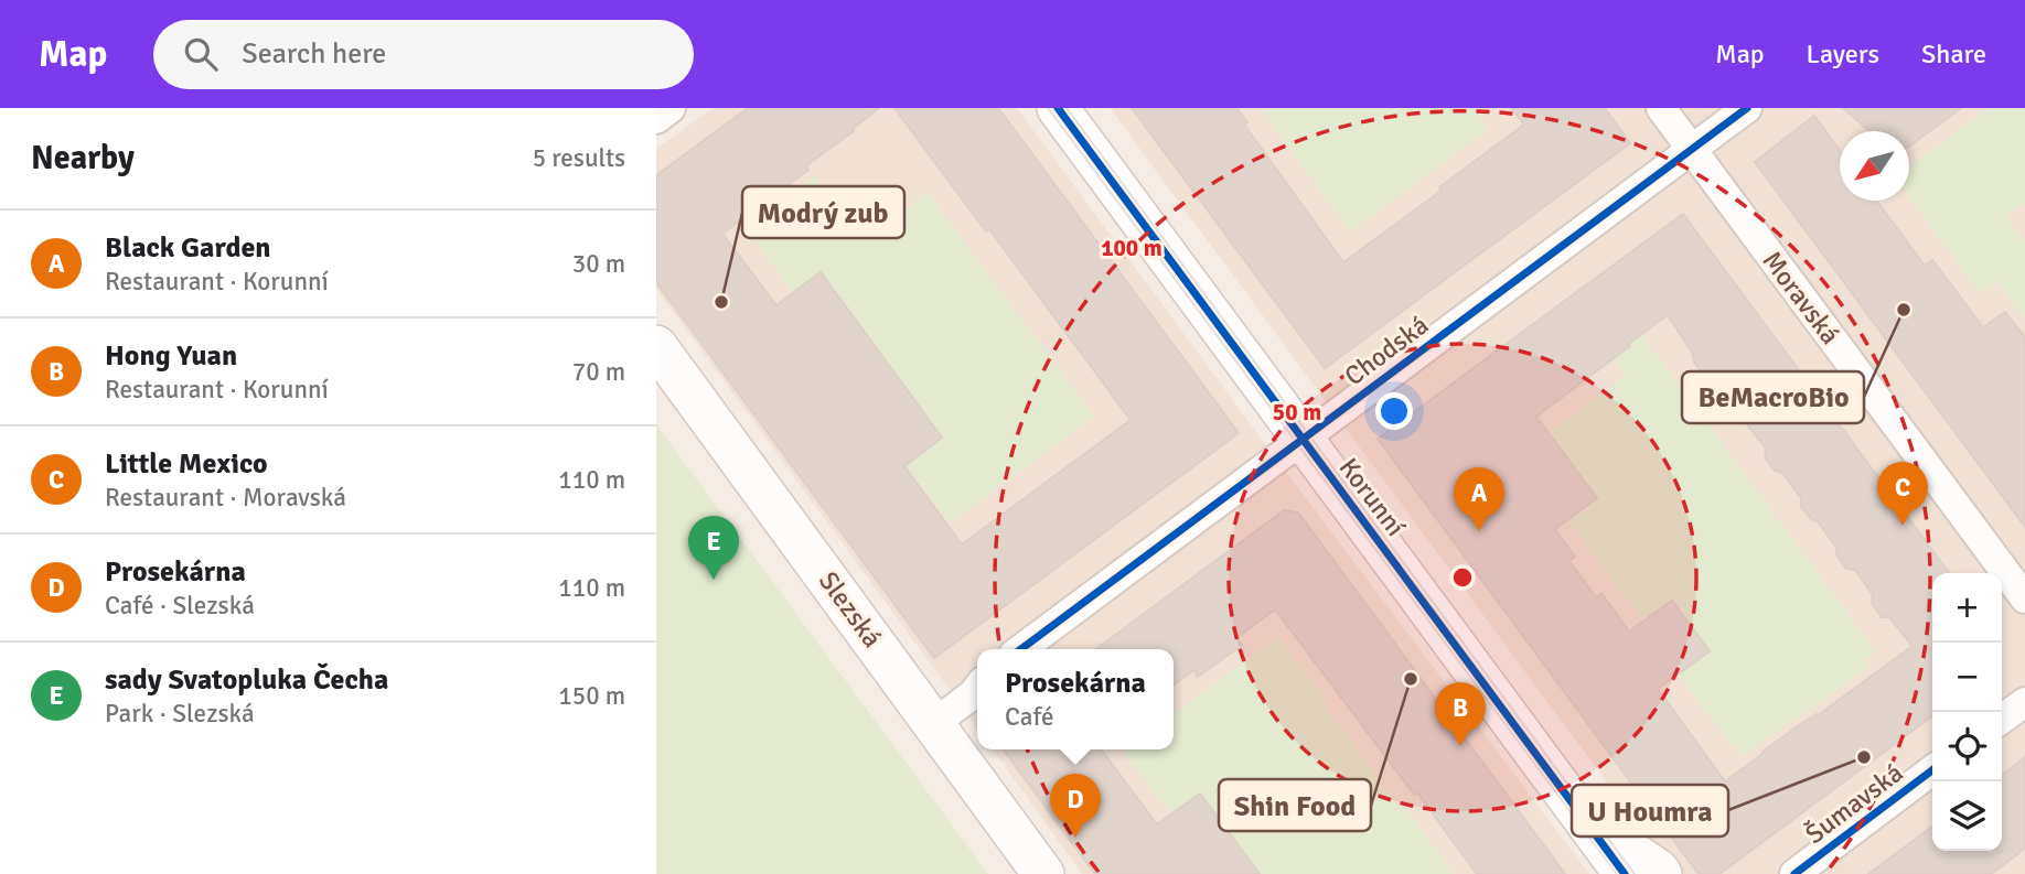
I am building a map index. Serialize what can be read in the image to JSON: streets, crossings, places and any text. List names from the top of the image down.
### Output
{
  "streets": {
    "street": [
      "Moravská",
      "Chodská",
      "Korunní",
      "Slezská",
      "Šumavská"
    ]
  },
  "crossings": [
    ["Moravská", "Chodská"],
    ["Chodská", "Korunní"]
  ],
  "places": [
    "Modrý zub",
    "BeMacroBio",
    "Shin Food",
    "U Houmra"
  ],
  "north": "bottom left",
  "page": {
    "header": "Map",
    "search": "Search here",
    "nav": ["Map", "Layers", "Share"],
    "heading": ["Nearby", "5 results"],
    "list": [
      {
        "mark": "A",
        "name": "Black Garden",
        "note": "Restaurant · Korunní",
        "value": "30 m"
      },
      {
        "mark": "B",
        "name": "Hong Yuan",
        "note": "Restaurant · Korunní",
        "value": "70 m"
      },
      {
        "mark": "C",
        "name": "Little Mexico",
        "note": "Restaurant · Moravská",
        "value": "110 m"
      },
      {
        "mark": "D",
        "name": "Prosekárna",
        "note": "Café · Slezská",
        "value": "110 m"
      },
      {
        "mark": "E",
        "name": "sady Svatopluka Čecha",
        "note": "Park · Slezská",
        "value": "150 m"
      }
    ],
    "pins": [
      "C",
      "A",
      "E",
      "B",
      "D"
    ],
    "map_buttons": ["+", "−"],
    "popup": ["Prosekárna", "Café"]
  },
  "rings": ["100 m", "50 m"]
}
